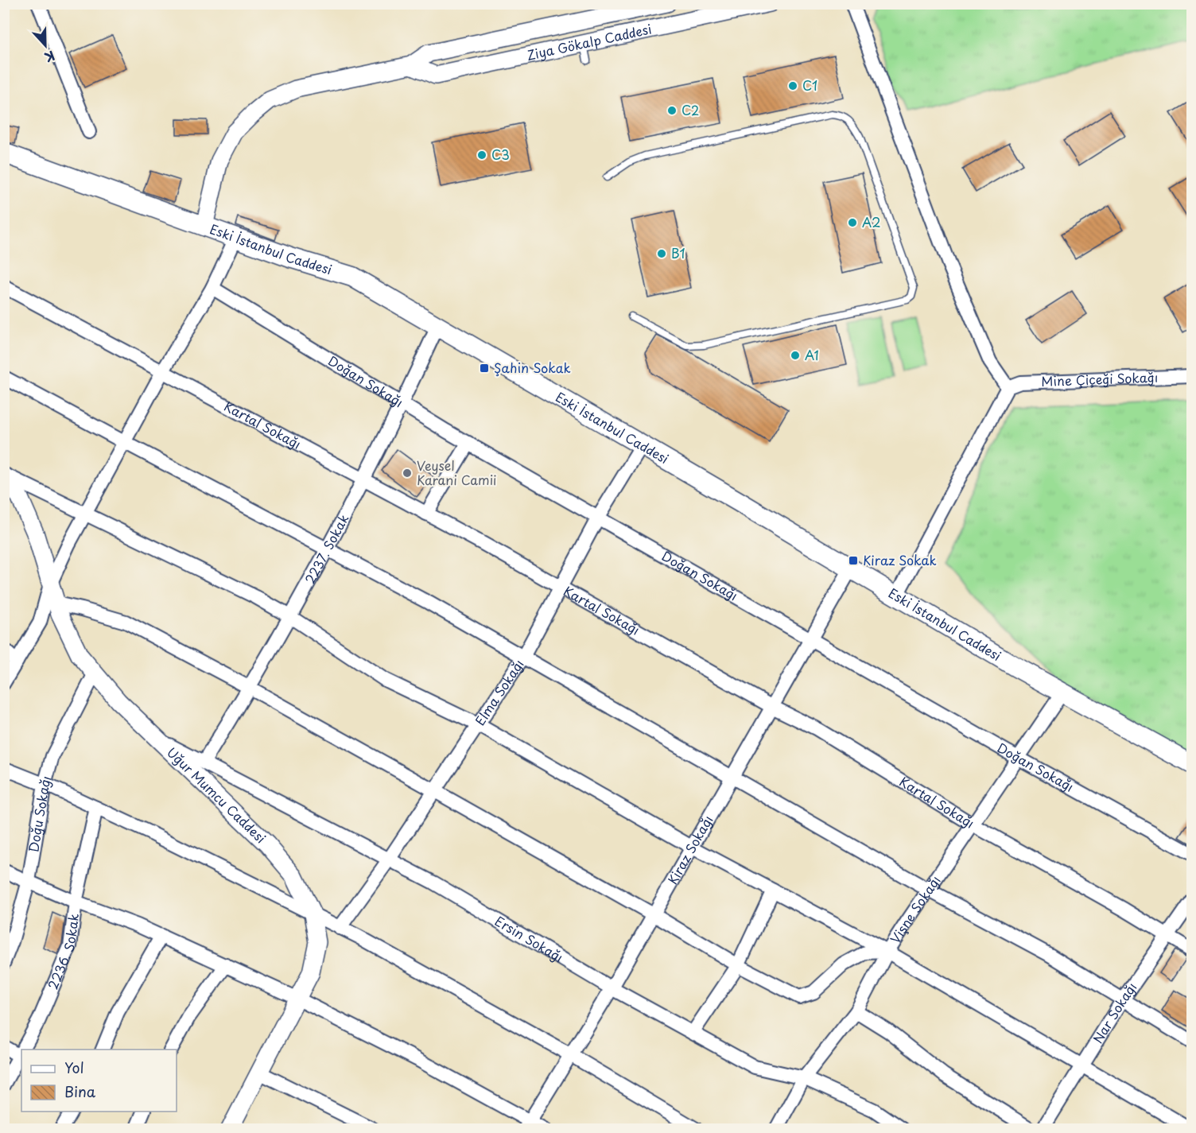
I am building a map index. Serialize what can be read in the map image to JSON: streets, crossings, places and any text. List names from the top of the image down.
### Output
{
  "streets": {
    "main road": ["Eski İstanbul Caddesi"],
    "street": [
      "Ziya Gökalp Caddesi",
      "Mine Çiçeği Sokağı",
      "Doğan Sokağı",
      "Kartal Sokağı",
      "2237. Sokak",
      "Elma Sokağı",
      "Uğur Mumcu Caddesi",
      "Doğu Sokağı",
      "Kiraz Sokağı",
      "Vişne Sokağı",
      "Ersin Sokağı",
      "2236. Sokak",
      "Nar Sokağı"
    ]
  },
  "crossings": [
    ["Ziya Gökalp Caddesi", "Eski İstanbul Caddesi"],
    ["Eski İstanbul Caddesi", "2237. Sokak"],
    ["Eski İstanbul Caddesi", "Elma Sokağı"],
    ["Eski İstanbul Caddesi", "Kiraz Sokağı"],
    ["Eski İstanbul Caddesi", "Vişne Sokağı"],
    ["Doğan Sokağı", "2237. Sokak"],
    ["Doğan Sokağı", "Elma Sokağı"],
    ["Doğan Sokağı", "Kiraz Sokağı"],
    ["Doğan Sokağı", "Vişne Sokağı"],
    ["Kartal Sokağı", "2237. Sokak"],
    ["Kartal Sokağı", "Elma Sokağı"],
    ["Kartal Sokağı", "Kiraz Sokağı"],
    ["Kartal Sokağı", "Vişne Sokağı"],
    ["Kartal Sokağı", "Nar Sokağı"],
    ["2237. Sokak", "Ersin Sokağı"],
    ["Elma Sokağı", "Ersin Sokağı"],
    ["Uğur Mumcu Caddesi", "Doğu Sokağı"],
    ["Uğur Mumcu Caddesi", "Ersin Sokağı"],
    ["Kiraz Sokağı", "Ersin Sokağı"],
    ["Vişne Sokağı", "Ersin Sokağı"]
  ],
  "places": {
    "other": [
      "C1",
      "C2",
      "C3",
      "A2",
      "B1",
      "A1",
      "Veysel Karani Camii"
    ],
    "transit": ["Şahin Sokak", "Kiraz Sokak"]
  },
  "legend": ["Yol", "Bina"],
  "north": "bottom"
}
